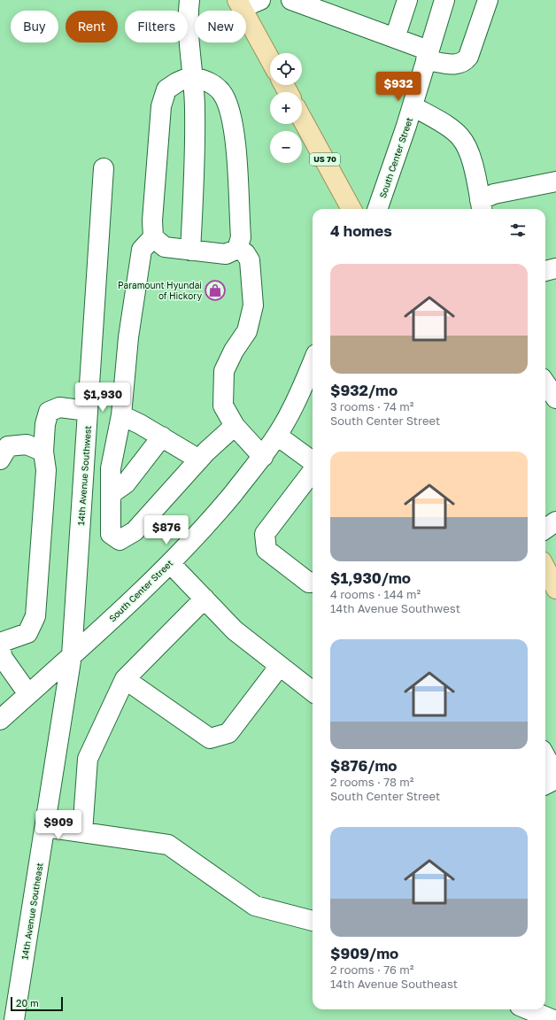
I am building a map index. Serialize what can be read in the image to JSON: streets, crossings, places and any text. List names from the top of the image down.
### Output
{
  "streets": {
    "main road": ["US 70"],
    "street": ["South Center Street", "14th Avenue Southwest", "14th Avenue Southeast"]
  },
  "crossings": [
    ["South Center Street", "14th Avenue Southwest"],
    ["South Center Street", "14th Avenue Southeast"],
    ["14th Avenue Southwest", "14th Avenue Southeast"]
  ],
  "places": {
    "shop": ["Paramount Hyundai of Hickory"]
  },
  "scale_bar": "20 m",
  "page": {
    "chip": [
      "Buy",
      "Rent",
      "Filters",
      "New"
    ],
    "map_buttons": ["+", "−"],
    "price": [
      "$932",
      "$1,930",
      "$876",
      "$909"
    ],
    "heading": "4 homes",
    "list": [
      {
        "name": "$932/mo",
        "note": "3 rooms · 74 m² · South Center Street"
      },
      {
        "name": "$1,930/mo",
        "note": "4 rooms · 144 m² · 14th Avenue Southwest"
      },
      {
        "name": "$876/mo",
        "note": "2 rooms · 78 m² · South Center Street"
      },
      {
        "name": "$909/mo",
        "note": "2 rooms · 76 m² · 14th Avenue Southeast"
      }
    ],
    "scale": "20 m"
  }
}
